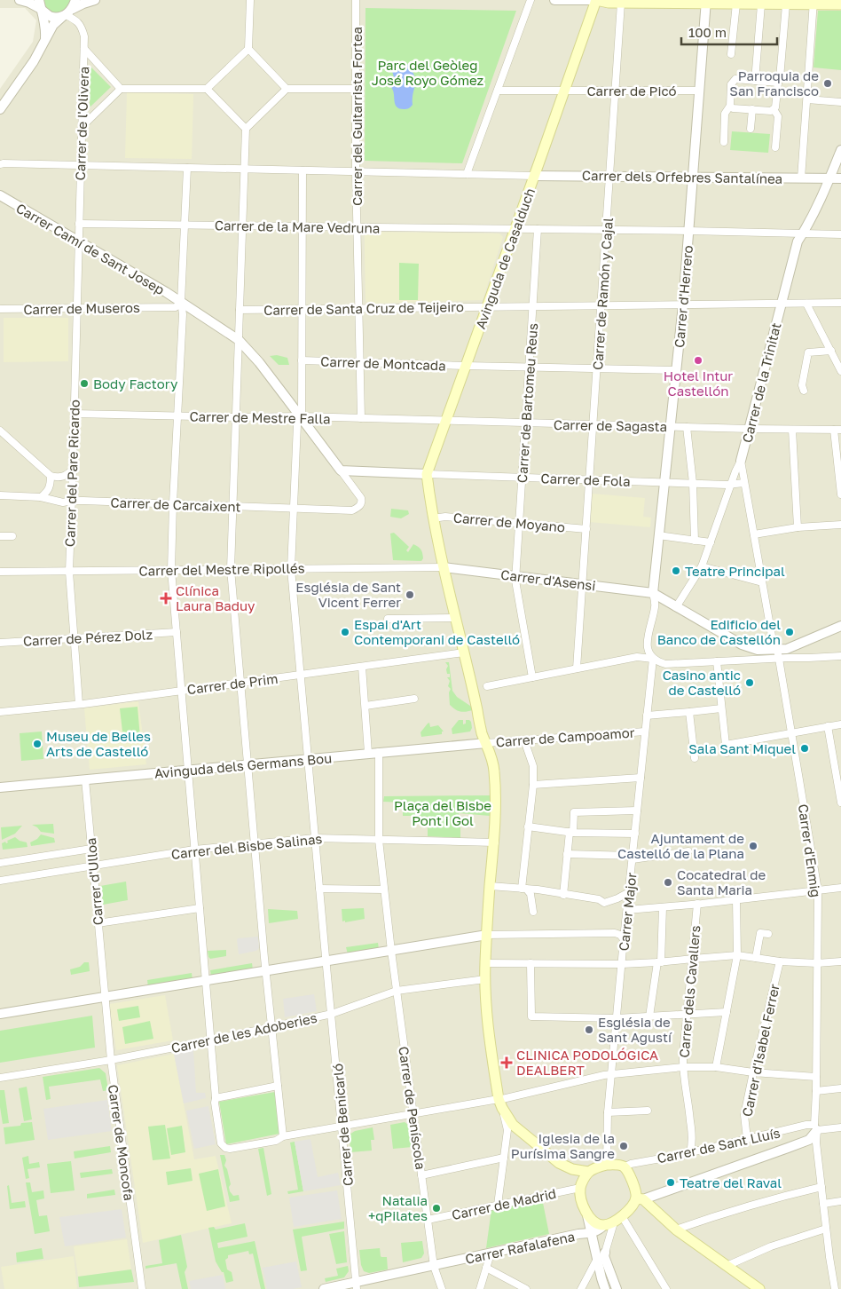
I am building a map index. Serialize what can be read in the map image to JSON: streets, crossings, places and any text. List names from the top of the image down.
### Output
{
  "streets": {
    "main road": ["Avinguda de Casalduch"],
    "street": [
      "Carrer de Picó",
      "Carrer del Guitarrista Fortea",
      "Carrer de l'Olivera",
      "Carrer dels Orfebres Santalínea",
      "Carrer de la Mare Vedruna",
      "Carrer Camí de Sant Josep",
      "Carrer de Ramón y Cajal",
      "Carrer d'Herrero",
      "Carrer de Museros",
      "Carrer de Santa Cruz de Teijeiro",
      "Carrer de Montcada",
      "Carrer de la Trinitat",
      "Carrer de Bartomeu Reus",
      "Carrer de Mestre Falla",
      "Carrer de Sagasta",
      "Carrer del Pare Ricardo",
      "Carrer de Fola",
      "Carrer de Carcaixent",
      "Carrer de Moyano",
      "Carrer del Mestre Ripollés",
      "Carrer d'Asensi",
      "Carrer de Pérez Dolz",
      "Carrer de Prim",
      "Carrer de Campoamor",
      "Avinguda dels Germans Bou",
      "Carrer del Bisbe Salinas",
      "Carrer d'Enmig",
      "Carrer d'Ulloa",
      "Carrer Major",
      "Carrer dels Cavallers",
      "Carrer de les Adoberies",
      "Carrer d'Isabel Ferrer",
      "Carrer de Peníscola",
      "Carrer de Benicarló",
      "Carrer de Moncofa",
      "Carrer de Sant Lluís",
      "Carrer de Madrid",
      "Carrer Rafalafena"
    ]
  },
  "crossings": [
    ["Carrer de Picó", "Avinguda de Casalduch"],
    ["Carrer de Picó", "Carrer de Ramón y Cajal"],
    ["Carrer de Picó", "Carrer d'Herrero"],
    ["Carrer del Guitarrista Fortea", "Carrer de la Mare Vedruna"],
    ["Carrer del Guitarrista Fortea", "Carrer de Santa Cruz de Teijeiro"],
    ["Carrer del Guitarrista Fortea", "Carrer de Montcada"],
    ["Carrer del Guitarrista Fortea", "Carrer de Mestre Falla"],
    ["Carrer de l'Olivera", "Carrer de la Mare Vedruna"],
    ["Carrer de l'Olivera", "Carrer Camí de Sant Josep"],
    ["Carrer de l'Olivera", "Carrer del Pare Ricardo"],
    ["Carrer dels Orfebres Santalínea", "Avinguda de Casalduch"],
    ["Carrer dels Orfebres Santalínea", "Carrer de Ramón y Cajal"],
    ["Carrer dels Orfebres Santalínea", "Carrer d'Herrero"],
    ["Carrer dels Orfebres Santalínea", "Carrer de la Trinitat"],
    ["Carrer de la Mare Vedruna", "Avinguda de Casalduch"],
    ["Carrer de la Mare Vedruna", "Carrer de Ramón y Cajal"],
    ["Carrer de la Mare Vedruna", "Carrer d'Herrero"],
    ["Carrer de la Mare Vedruna", "Carrer de la Trinitat"],
    ["Carrer de la Mare Vedruna", "Carrer de Bartomeu Reus"],
    ["Carrer de la Mare Vedruna", "Carrer de Benicarló"],
    ["Carrer Camí de Sant Josep", "Carrer de Museros"],
    ["Carrer Camí de Sant Josep", "Carrer de Mestre Falla"],
    ["Carrer Camí de Sant Josep", "Carrer del Pare Ricardo"],
    ["Carrer Camí de Sant Josep", "Carrer de Carcaixent"],
    ["Carrer Camí de Sant Josep", "Carrer de Benicarló"],
    ["Avinguda de Casalduch", "Carrer de Santa Cruz de Teijeiro"],
    ["Avinguda de Casalduch", "Carrer de Montcada"],
    ["Avinguda de Casalduch", "Carrer de Mestre Falla"],
    ["Avinguda de Casalduch", "Carrer de Sagasta"],
    ["Avinguda de Casalduch", "Carrer de Fola"],
    ["Avinguda de Casalduch", "Carrer de Moyano"],
    ["Avinguda de Casalduch", "Carrer del Mestre Ripollés"],
    ["Avinguda de Casalduch", "Carrer d'Asensi"],
    ["Avinguda de Casalduch", "Carrer de Prim"],
    ["Avinguda de Casalduch", "Carrer de Campoamor"],
    ["Avinguda de Casalduch", "Avinguda dels Germans Bou"],
    ["Avinguda de Casalduch", "Carrer del Bisbe Salinas"],
    ["Avinguda de Casalduch", "Carrer de les Adoberies"],
    ["Carrer de Ramón y Cajal", "Carrer de Santa Cruz de Teijeiro"],
    ["Carrer de Ramón y Cajal", "Carrer de Montcada"],
    ["Carrer de Ramón y Cajal", "Carrer de Sagasta"],
    ["Carrer de Ramón y Cajal", "Carrer de Fola"],
    ["Carrer de Ramón y Cajal", "Carrer de Moyano"],
    ["Carrer de Ramón y Cajal", "Carrer d'Asensi"],
    ["Carrer d'Herrero", "Carrer de Santa Cruz de Teijeiro"],
    ["Carrer d'Herrero", "Carrer de Montcada"],
    ["Carrer d'Herrero", "Carrer de Sagasta"],
    ["Carrer d'Herrero", "Carrer de Fola"],
    ["Carrer d'Herrero", "Carrer d'Asensi"],
    ["Carrer de Museros", "Carrer del Pare Ricardo"],
    ["Carrer de Santa Cruz de Teijeiro", "Carrer de la Trinitat"],
    ["Carrer de Santa Cruz de Teijeiro", "Carrer de Bartomeu Reus"],
    ["Carrer de Santa Cruz de Teijeiro", "Carrer de Benicarló"],
    ["Carrer de Montcada", "Carrer de Bartomeu Reus"],
    ["Carrer de Montcada", "Carrer de Benicarló"],
    ["Carrer de la Trinitat", "Carrer de Sagasta"],
    ["Carrer de la Trinitat", "Carrer de Fola"],
    ["Carrer de la Trinitat", "Carrer d'Enmig"],
    ["Carrer de Bartomeu Reus", "Carrer de Sagasta"],
    ["Carrer de Bartomeu Reus", "Carrer de Fola"],
    ["Carrer de Bartomeu Reus", "Carrer de Moyano"],
    ["Carrer de Bartomeu Reus", "Carrer d'Asensi"],
    ["Carrer de Mestre Falla", "Carrer de Sagasta"],
    ["Carrer de Mestre Falla", "Carrer del Pare Ricardo"],
    ["Carrer de Mestre Falla", "Carrer de Benicarló"],
    ["Carrer del Pare Ricardo", "Carrer de Carcaixent"],
    ["Carrer del Pare Ricardo", "Carrer del Mestre Ripollés"],
    ["Carrer del Pare Ricardo", "Carrer de Pérez Dolz"],
    ["Carrer del Pare Ricardo", "Carrer de Prim"],
    ["Carrer de Carcaixent", "Carrer de Benicarló"],
    ["Carrer del Mestre Ripollés", "Carrer d'Asensi"],
    ["Carrer del Mestre Ripollés", "Carrer de Benicarló"],
    ["Carrer de Prim", "Carrer de Benicarló"],
    ["Carrer de Campoamor", "Avinguda dels Germans Bou"],
    ["Carrer de Campoamor", "Carrer Major"],
    ["Avinguda dels Germans Bou", "Carrer d'Ulloa"],
    ["Avinguda dels Germans Bou", "Carrer de Peníscola"],
    ["Avinguda dels Germans Bou", "Carrer de Benicarló"],
    ["Carrer del Bisbe Salinas", "Carrer d'Ulloa"],
    ["Carrer del Bisbe Salinas", "Carrer de Peníscola"],
    ["Carrer del Bisbe Salinas", "Carrer de Benicarló"],
    ["Carrer d'Enmig", "Carrer de Sant Lluís"],
    ["Carrer d'Ulloa", "Carrer de Moncofa"],
    ["Carrer Major", "Carrer de Sant Lluís"],
    ["Carrer Major", "Carrer de Madrid"],
    ["Carrer Major", "Carrer Rafalafena"],
    ["Carrer dels Cavallers", "Carrer de Sant Lluís"],
    ["Carrer de les Adoberies", "Carrer de Peníscola"],
    ["Carrer de les Adoberies", "Carrer de Benicarló"],
    ["Carrer de les Adoberies", "Carrer de Moncofa"],
    ["Carrer d'Isabel Ferrer", "Carrer de Sant Lluís"],
    ["Carrer de Peníscola", "Carrer de Madrid"],
    ["Carrer de Peníscola", "Carrer Rafalafena"],
    ["Carrer de Benicarló", "Carrer Rafalafena"],
    ["Carrer de Sant Lluís", "Carrer de Madrid"],
    ["Carrer de Sant Lluís", "Carrer Rafalafena"],
    ["Carrer de Madrid", "Carrer Rafalafena"]
  ],
  "parks": ["Parc del Geòleg José Royo Gómez", "Plaça del Bisbe Pont i Gol"],
  "places": {
    "other": [
      "Parroquia de San Francisco",
      "Hotel Intur Castellón",
      "Body Factory",
      "Teatre Principal",
      "Església de Sant Vicent Ferrer",
      "Espai d'Art Contemporani de Castelló",
      "Edificio del Banco de Castellón",
      "Casino antic de Castelló",
      "Museu de Belles Arts de Castelló",
      "Sala Sant Miquel",
      "Ajuntament de Castelló de la Plana",
      "Cocatedral de Santa Maria",
      "Església de Sant Agustí",
      "Iglesia de la Purísima Sangre",
      "Teatre del Raval",
      "Natalia +qPilates"
    ],
    "health": ["Clínica Laura Baduy", "CLINICA PODOLÓGICA DEALBERT"]
  },
  "scale_bar": "100 m"
}
